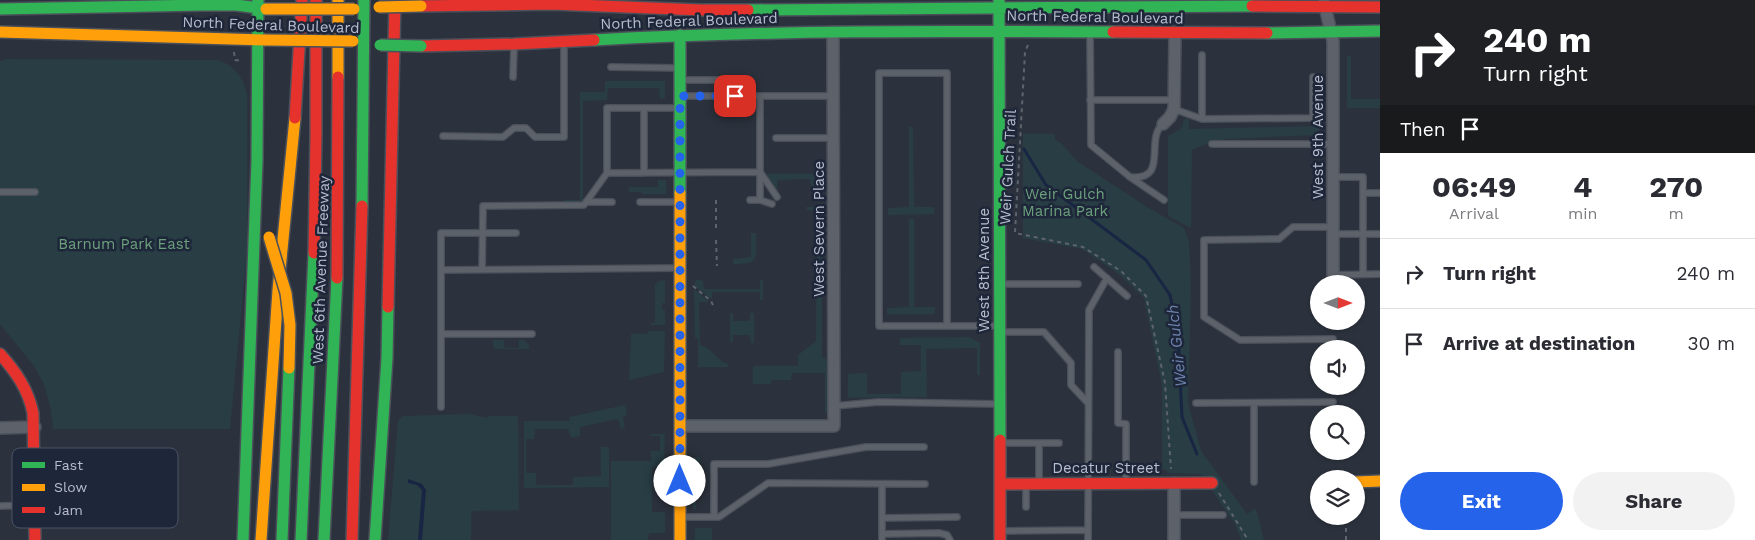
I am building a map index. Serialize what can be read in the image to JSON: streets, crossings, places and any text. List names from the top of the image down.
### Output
{
  "streets": {
    "main road": [
      "North Federal Boulevard",
      "West 6th Avenue Freeway",
      "West 8th Avenue",
      "Decatur Street"
    ],
    "street": ["West 9th Avenue", "West Severn Place"],
    "path": ["Weir Gulch Trail"]
  },
  "crossings": [
    ["North Federal Boulevard", "West 9th Avenue"],
    ["North Federal Boulevard", "West Severn Place"],
    ["North Federal Boulevard", "West 8th Avenue"],
    ["West 8th Avenue", "Decatur Street"]
  ],
  "water": ["Weir Gulch"],
  "parks": ["Weir Gulch Marina Park", "Barnum Park East"],
  "legend": ["Fast", "Slow", "Jam"],
  "north": "right",
  "page": {
    "turn": ["240 m", "Turn right"],
    "then": "Then",
    "eta": [
      "06:49",
      "Arrival",
      "4",
      "min",
      "270",
      "m"
    ],
    "list": [
      {
        "name": "Turn right",
        "value": "240 m"
      },
      {
        "name": "Arrive at destination",
        "value": "30 m"
      }
    ],
    "buttons": ["Exit", "Share"]
  }
}
